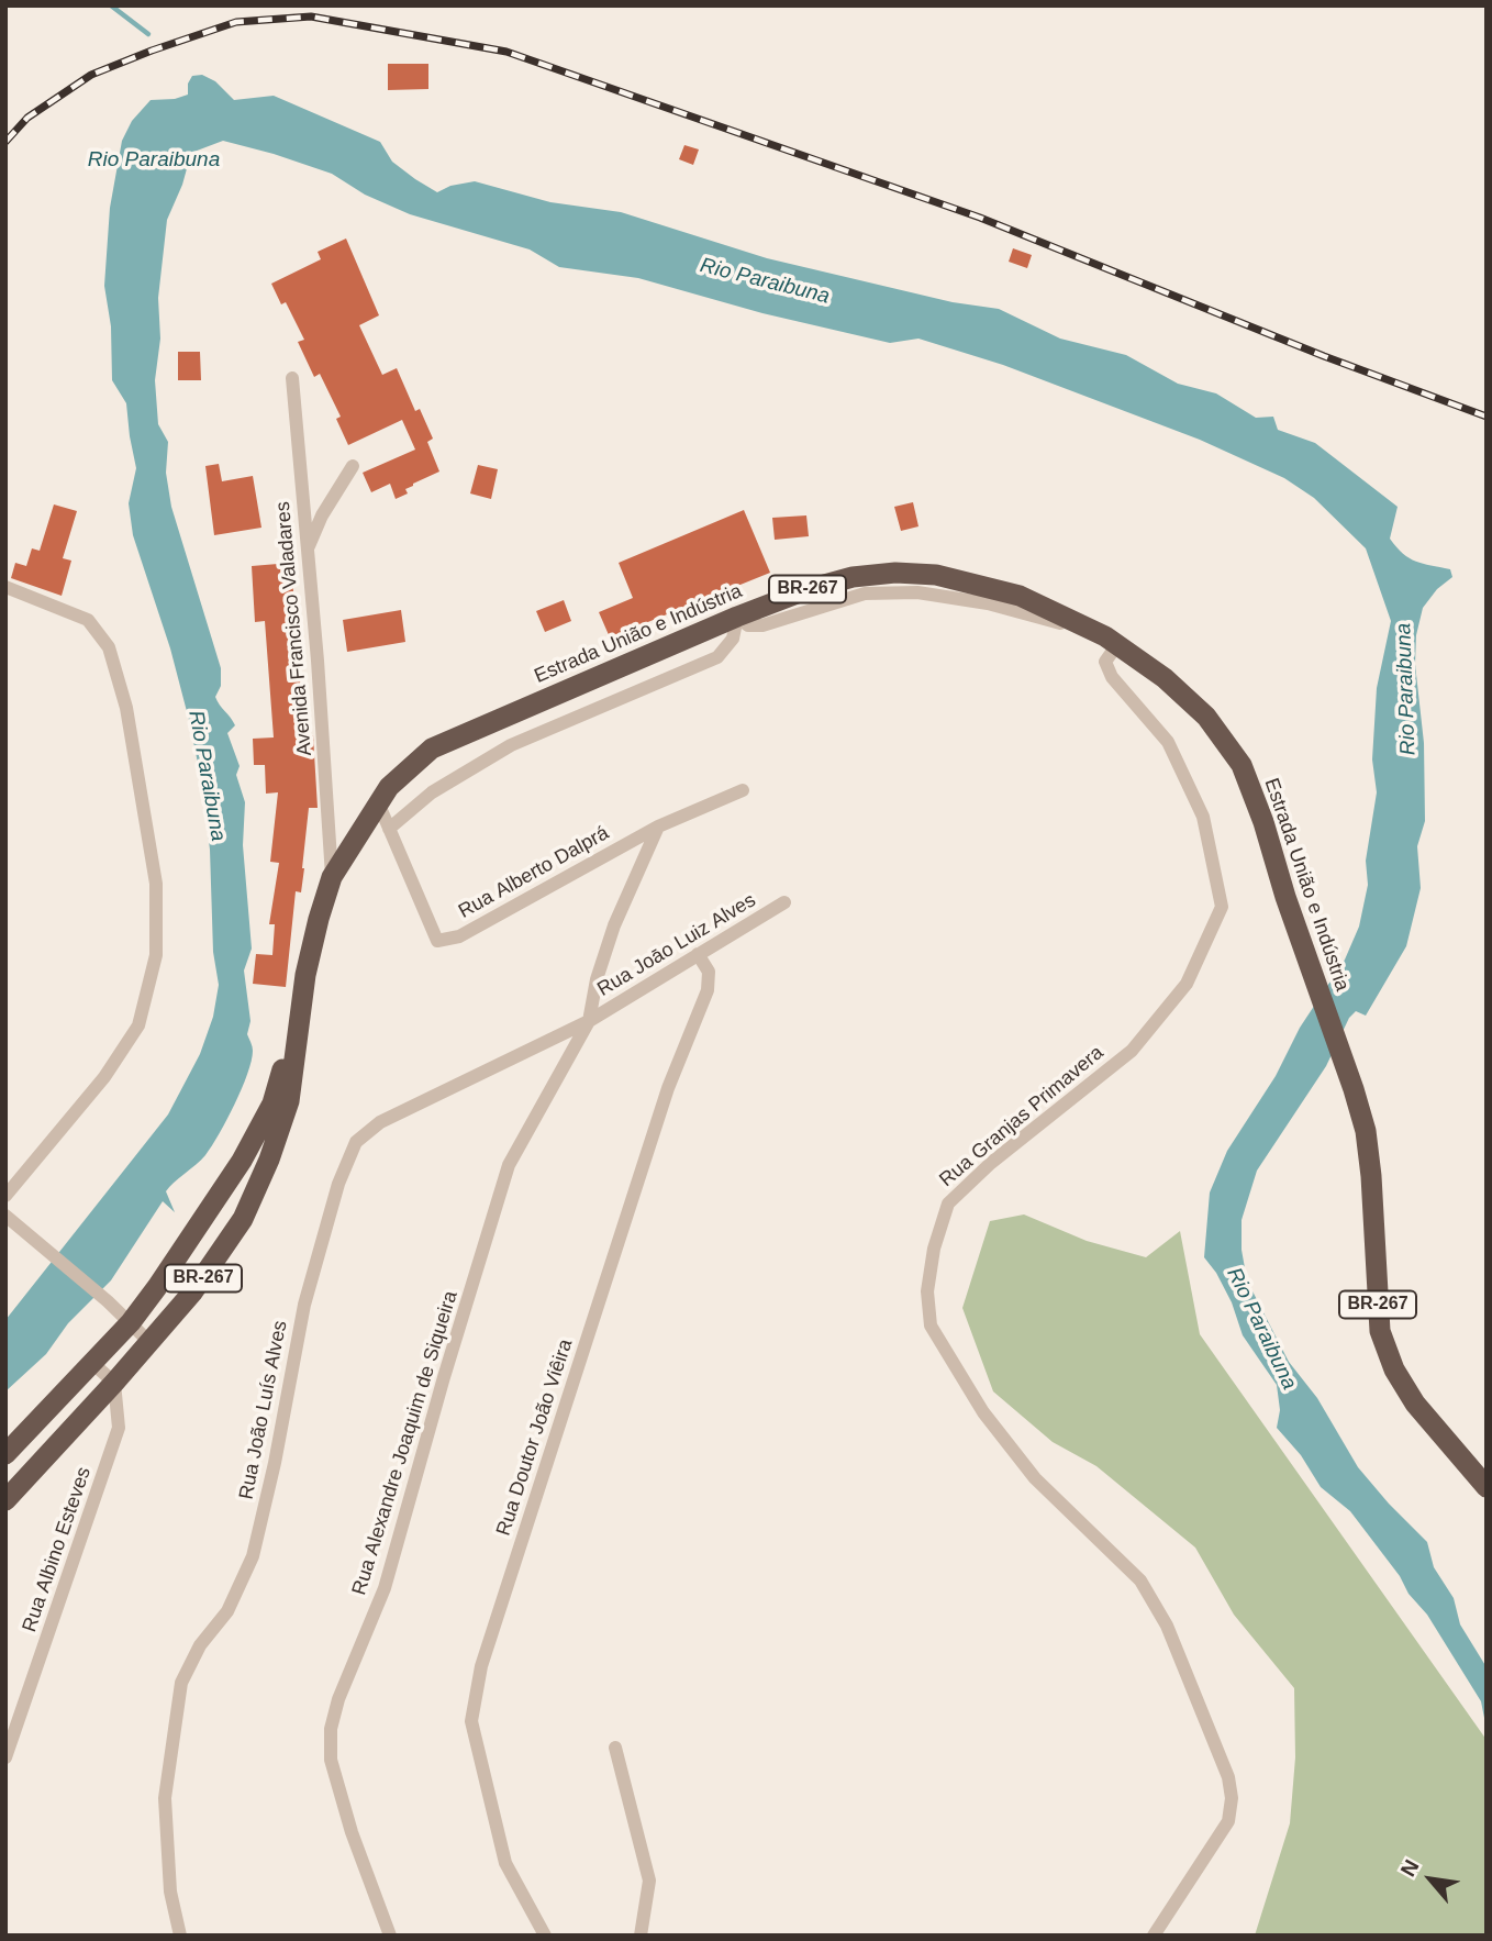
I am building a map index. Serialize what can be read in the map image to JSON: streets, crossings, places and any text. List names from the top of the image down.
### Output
{
  "streets": {
    "highway": ["BR-267", "Estrada União e Indústria"],
    "street": [
      "Avenida Francisco Valadares",
      "Rua Alberto Dalprá",
      "Rua Joāo Luiz Alves",
      "Rua Granjas Primavera",
      "Rua João Luís Alves",
      "Rua Doutor João Viêira",
      "Rua Alexandre Joaquim de Siqueira",
      "Rua Albino Esteves"
    ]
  },
  "crossings": [
    ["BR-267", "Estrada União e Indústria"],
    ["BR-267", "Rua Albino Esteves"],
    ["Avenida Francisco Valadares", "Estrada União e Indústria"],
    ["Estrada União e Indústria", "Rua Alberto Dalprá"],
    ["Estrada União e Indústria", "Rua Granjas Primavera"],
    ["Rua Joāo Luiz Alves", "Rua João Luís Alves"],
    ["Rua Joāo Luiz Alves", "Rua Doutor João Viêira"],
    ["Rua Joāo Luiz Alves", "Rua Alexandre Joaquim de Siqueira"],
    ["Rua João Luís Alves", "Rua Alexandre Joaquim de Siqueira"]
  ],
  "water": ["Rio Paraibuna"],
  "north": "top left"
}
